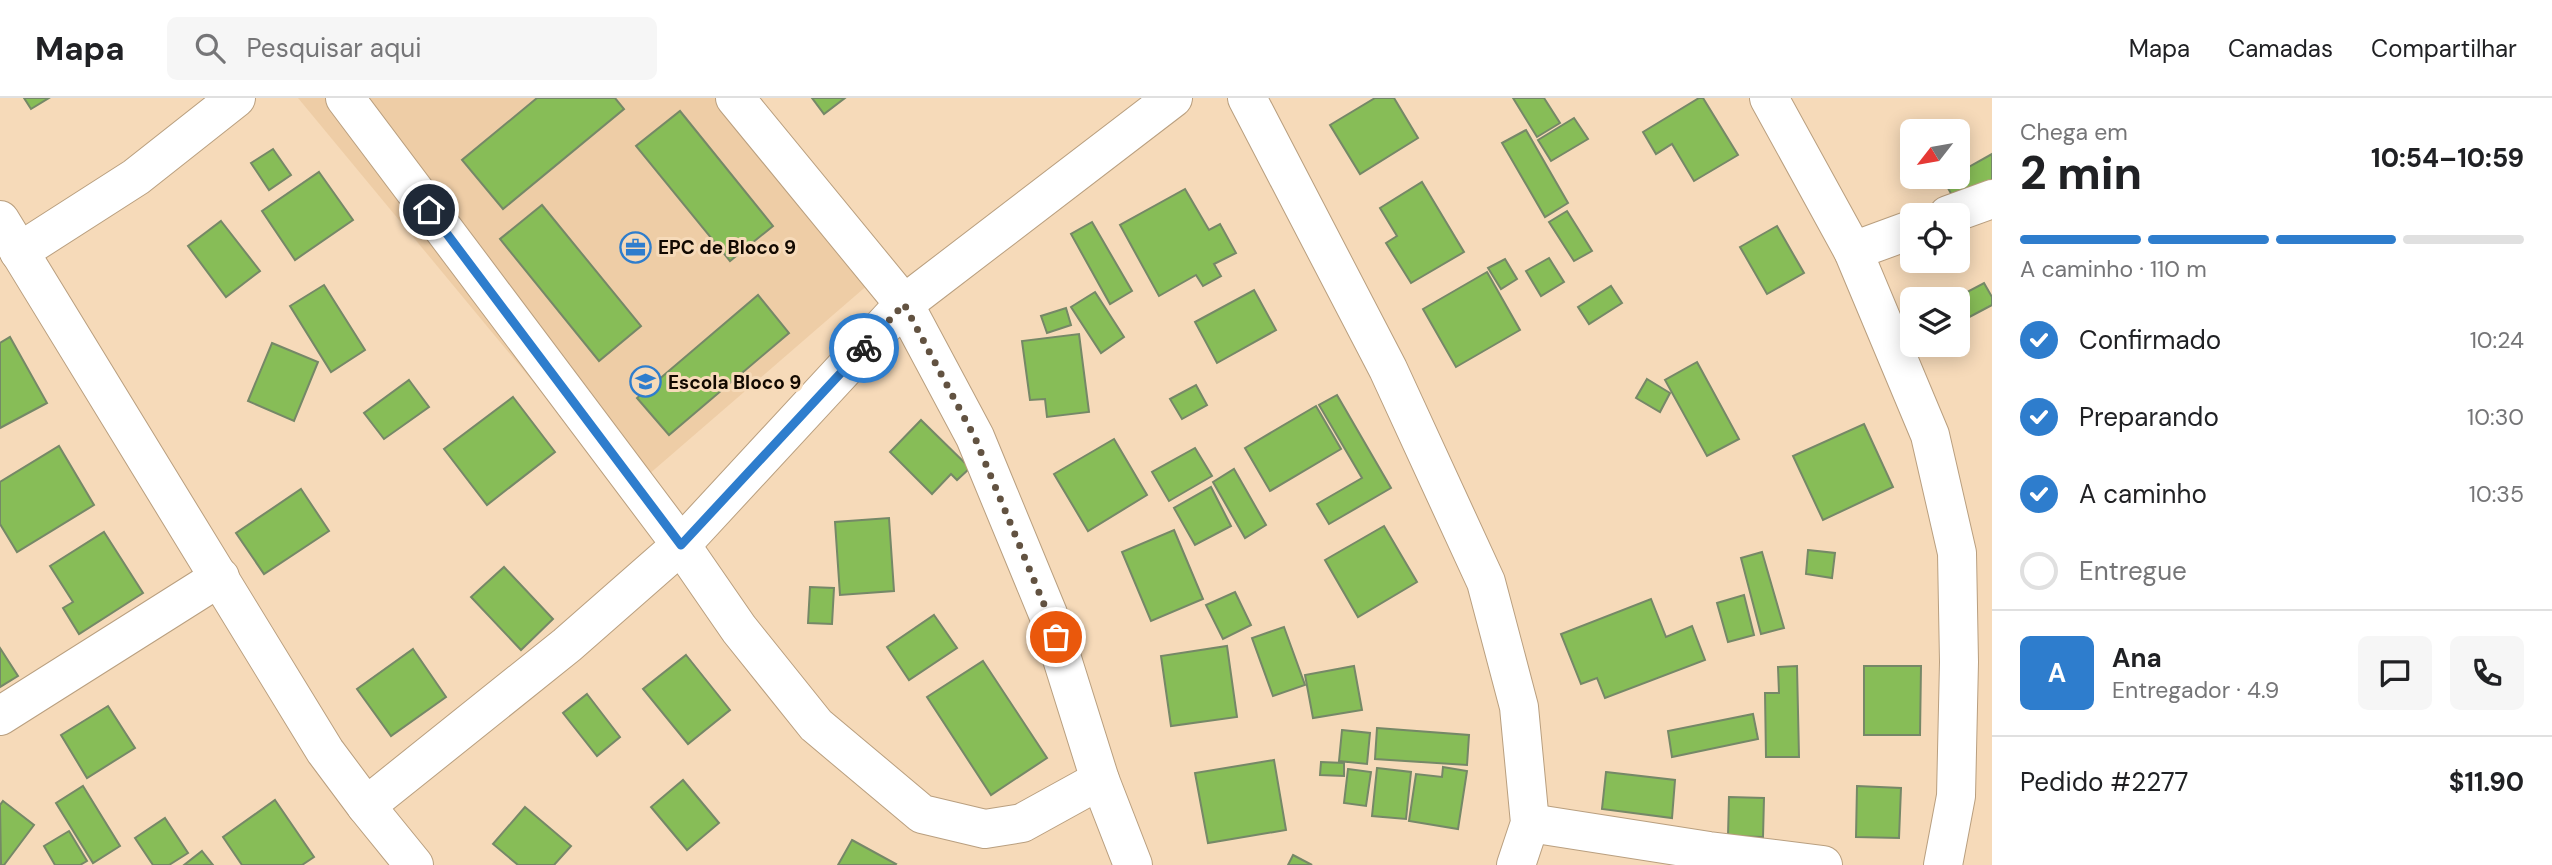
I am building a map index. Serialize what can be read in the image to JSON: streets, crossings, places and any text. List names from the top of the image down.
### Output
{
  "places": {
    "office": ["EPC de Bloco 9"],
    "school or university": ["Escola Bloco 9"]
  },
  "north": "bottom left",
  "page": {
    "header": "Mapa",
    "search": "Pesquisar aqui",
    "nav": ["Mapa", "Camadas", "Compartilhar"],
    "heading": ["2 min", "Chega em", "10:54–10:59"],
    "panel": [
      "Ana",
      "Entregador · 4.9",
      "Pedido #2277",
      "$11.90"
    ],
    "bar": "A caminho · 110 m",
    "list": [
      ["Confirmado", "10:24"],
      ["Preparando", "10:30"],
      ["A caminho", "10:35"],
      "Entregue"
    ],
    "round": "A"
  }
}
